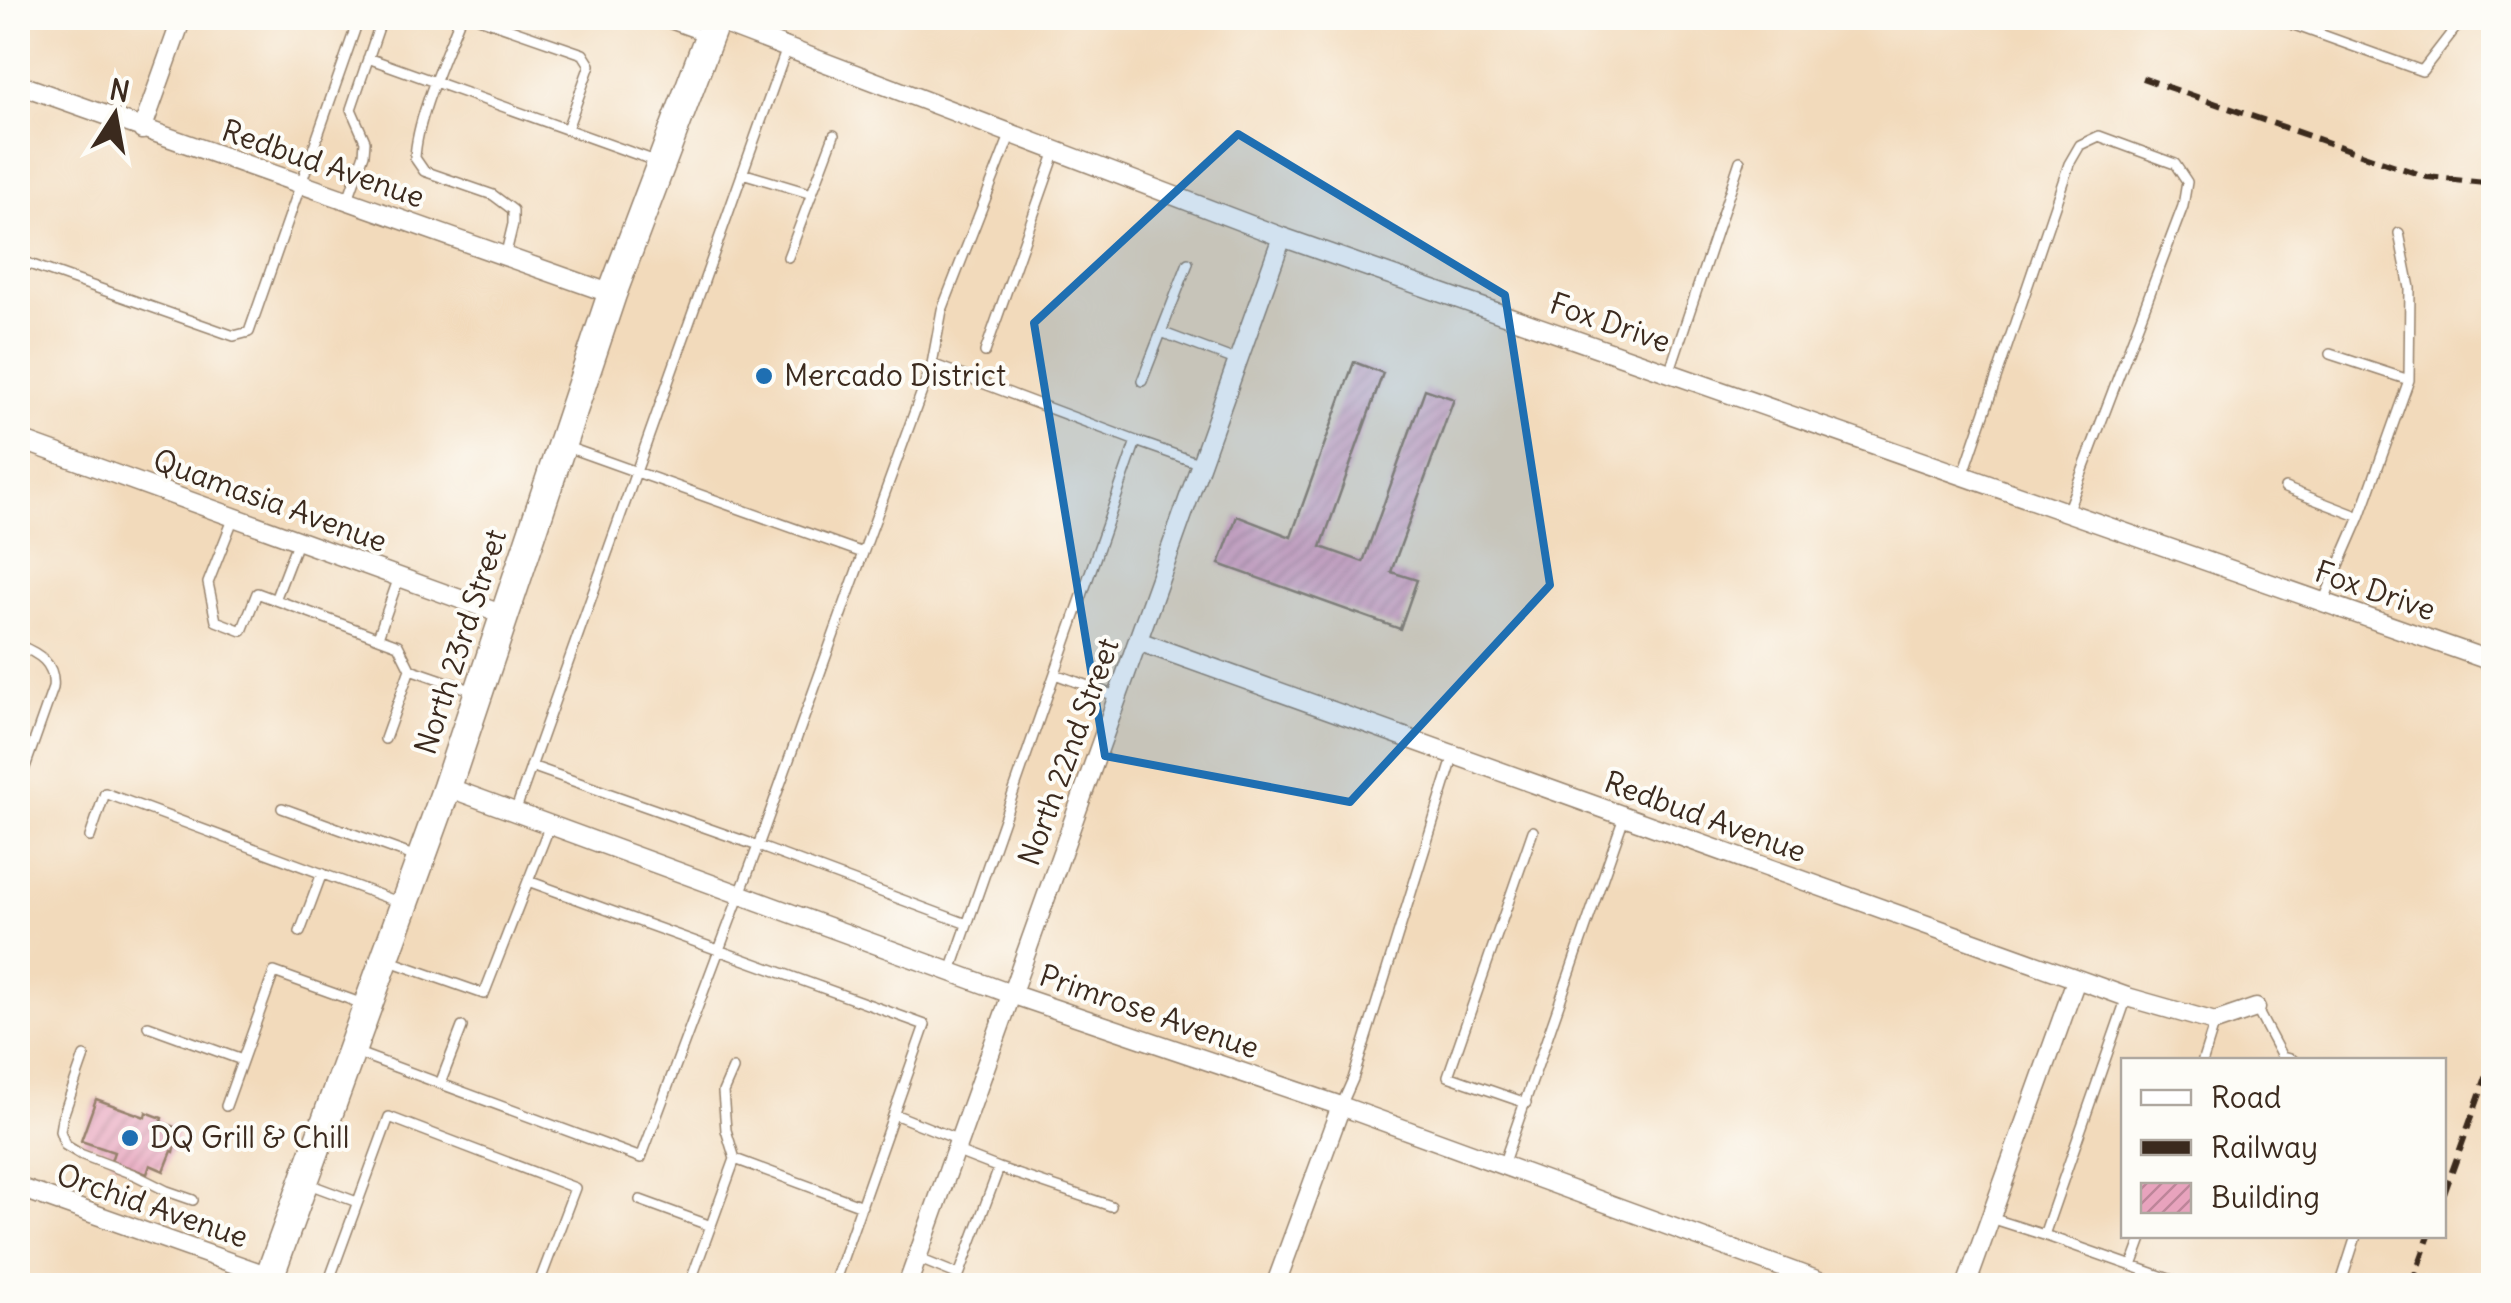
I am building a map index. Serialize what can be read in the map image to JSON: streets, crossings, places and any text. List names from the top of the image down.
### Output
{
  "streets": {
    "main road": ["North 23rd Street"],
    "street": [
      "Redbud Avenue",
      "Fox Drive",
      "Quamasia Avenue",
      "North 22nd Street",
      "Primrose Avenue",
      "Orchid Avenue"
    ]
  },
  "crossings": [
    ["Redbud Avenue", "North 23rd Street"],
    ["Redbud Avenue", "North 22nd Street"],
    ["Fox Drive", "North 23rd Street"],
    ["Fox Drive", "North 22nd Street"],
    ["Quamasia Avenue", "North 23rd Street"],
    ["North 23rd Street", "Primrose Avenue"],
    ["North 23rd Street", "Orchid Avenue"],
    ["North 22nd Street", "Primrose Avenue"]
  ],
  "places": ["Mercado District", "DQ Grill & Chill"],
  "legend": ["Road", "Railway", "Building"],
  "north": "top"
}
